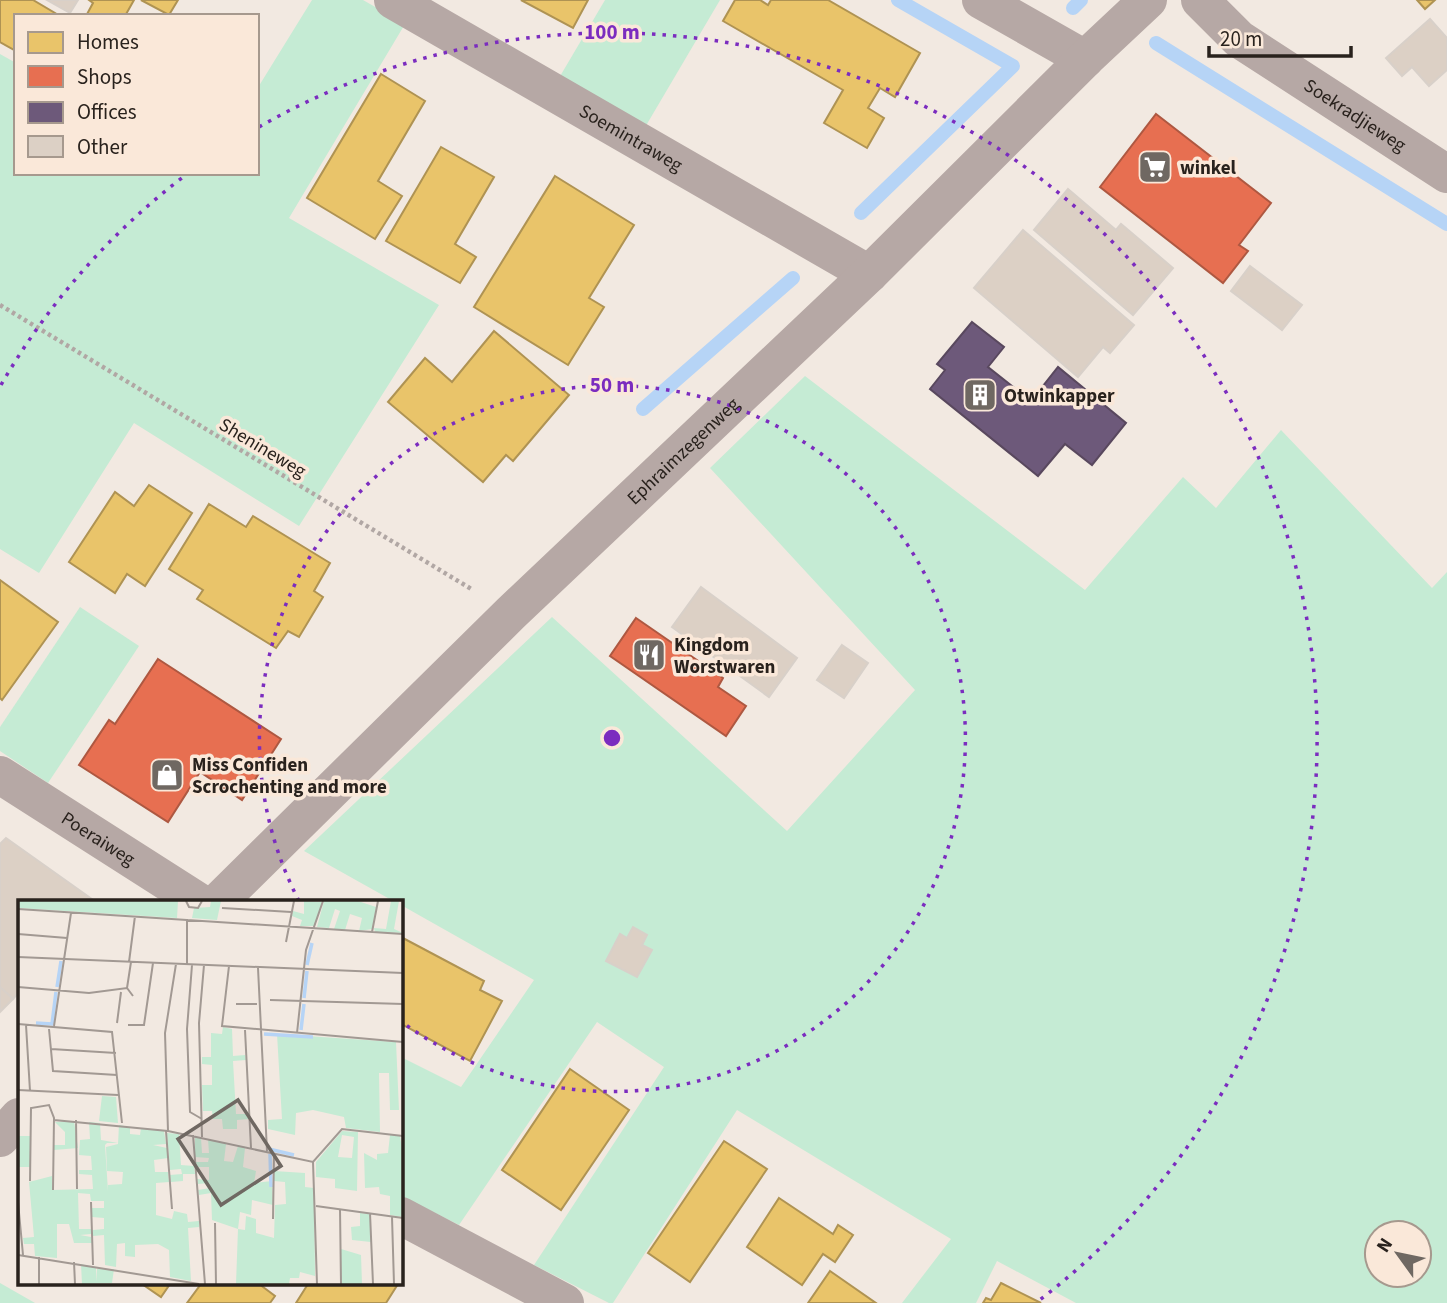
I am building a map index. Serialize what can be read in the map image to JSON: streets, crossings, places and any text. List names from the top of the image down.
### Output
{
  "streets": {
    "street": [
      "Soekradjieweg",
      "Soemintraweg",
      "Ephraimzegenweg",
      "Poeraiweg"
    ],
    "path": ["Shenineweg"]
  },
  "crossings": [
    ["Soemintraweg", "Ephraimzegenweg"],
    ["Shenineweg", "Ephraimzegenweg"]
  ],
  "places": {
    "supermarket": ["winkel"],
    "building": ["Otwinkapper"],
    "restaurant": ["Kingdom Worstwaren"],
    "shop": ["Miss Confiden Scrochenting and more"]
  },
  "legend": [
    "Homes",
    "Shops",
    "Offices",
    "Other"
  ],
  "scale_bar": "20 m",
  "north": "top left",
  "rings": ["100 m", "50 m"]
}
